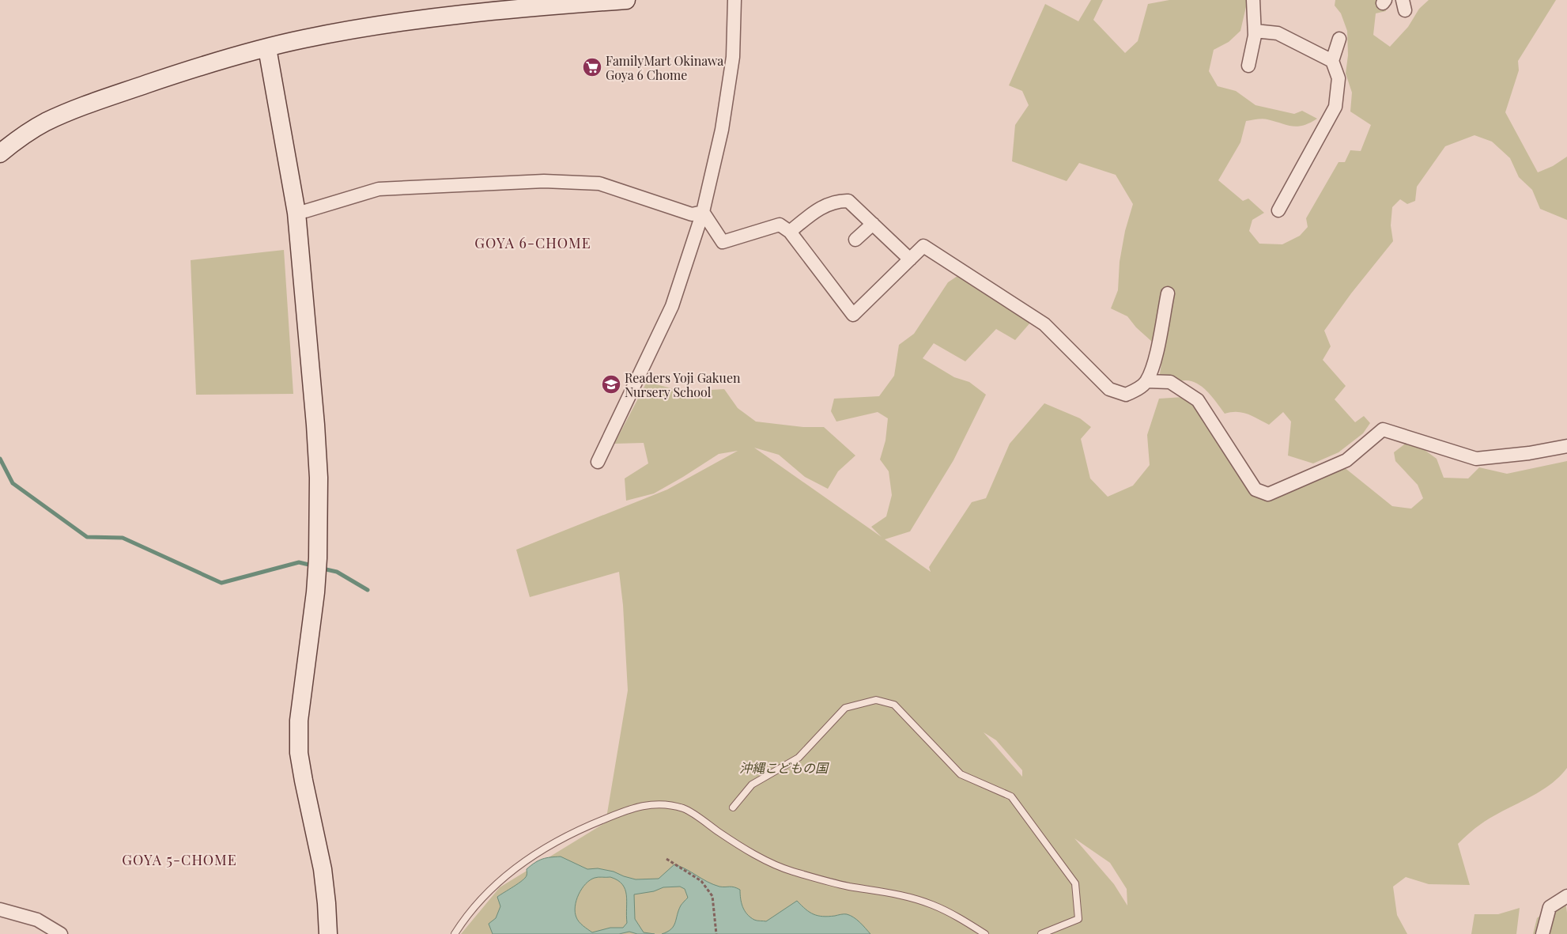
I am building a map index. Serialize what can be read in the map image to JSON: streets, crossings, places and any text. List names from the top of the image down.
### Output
{
  "districts": ["GOYA 6-CHOME", "GOYA 5-CHOME"],
  "parks": ["沖縄こどもの国"],
  "places": {
    "supermarket": ["FamilyMart Okinawa Goya 6 Chome"],
    "school or university": ["Readers Yoji Gakuen Nursery School"]
  }
}
